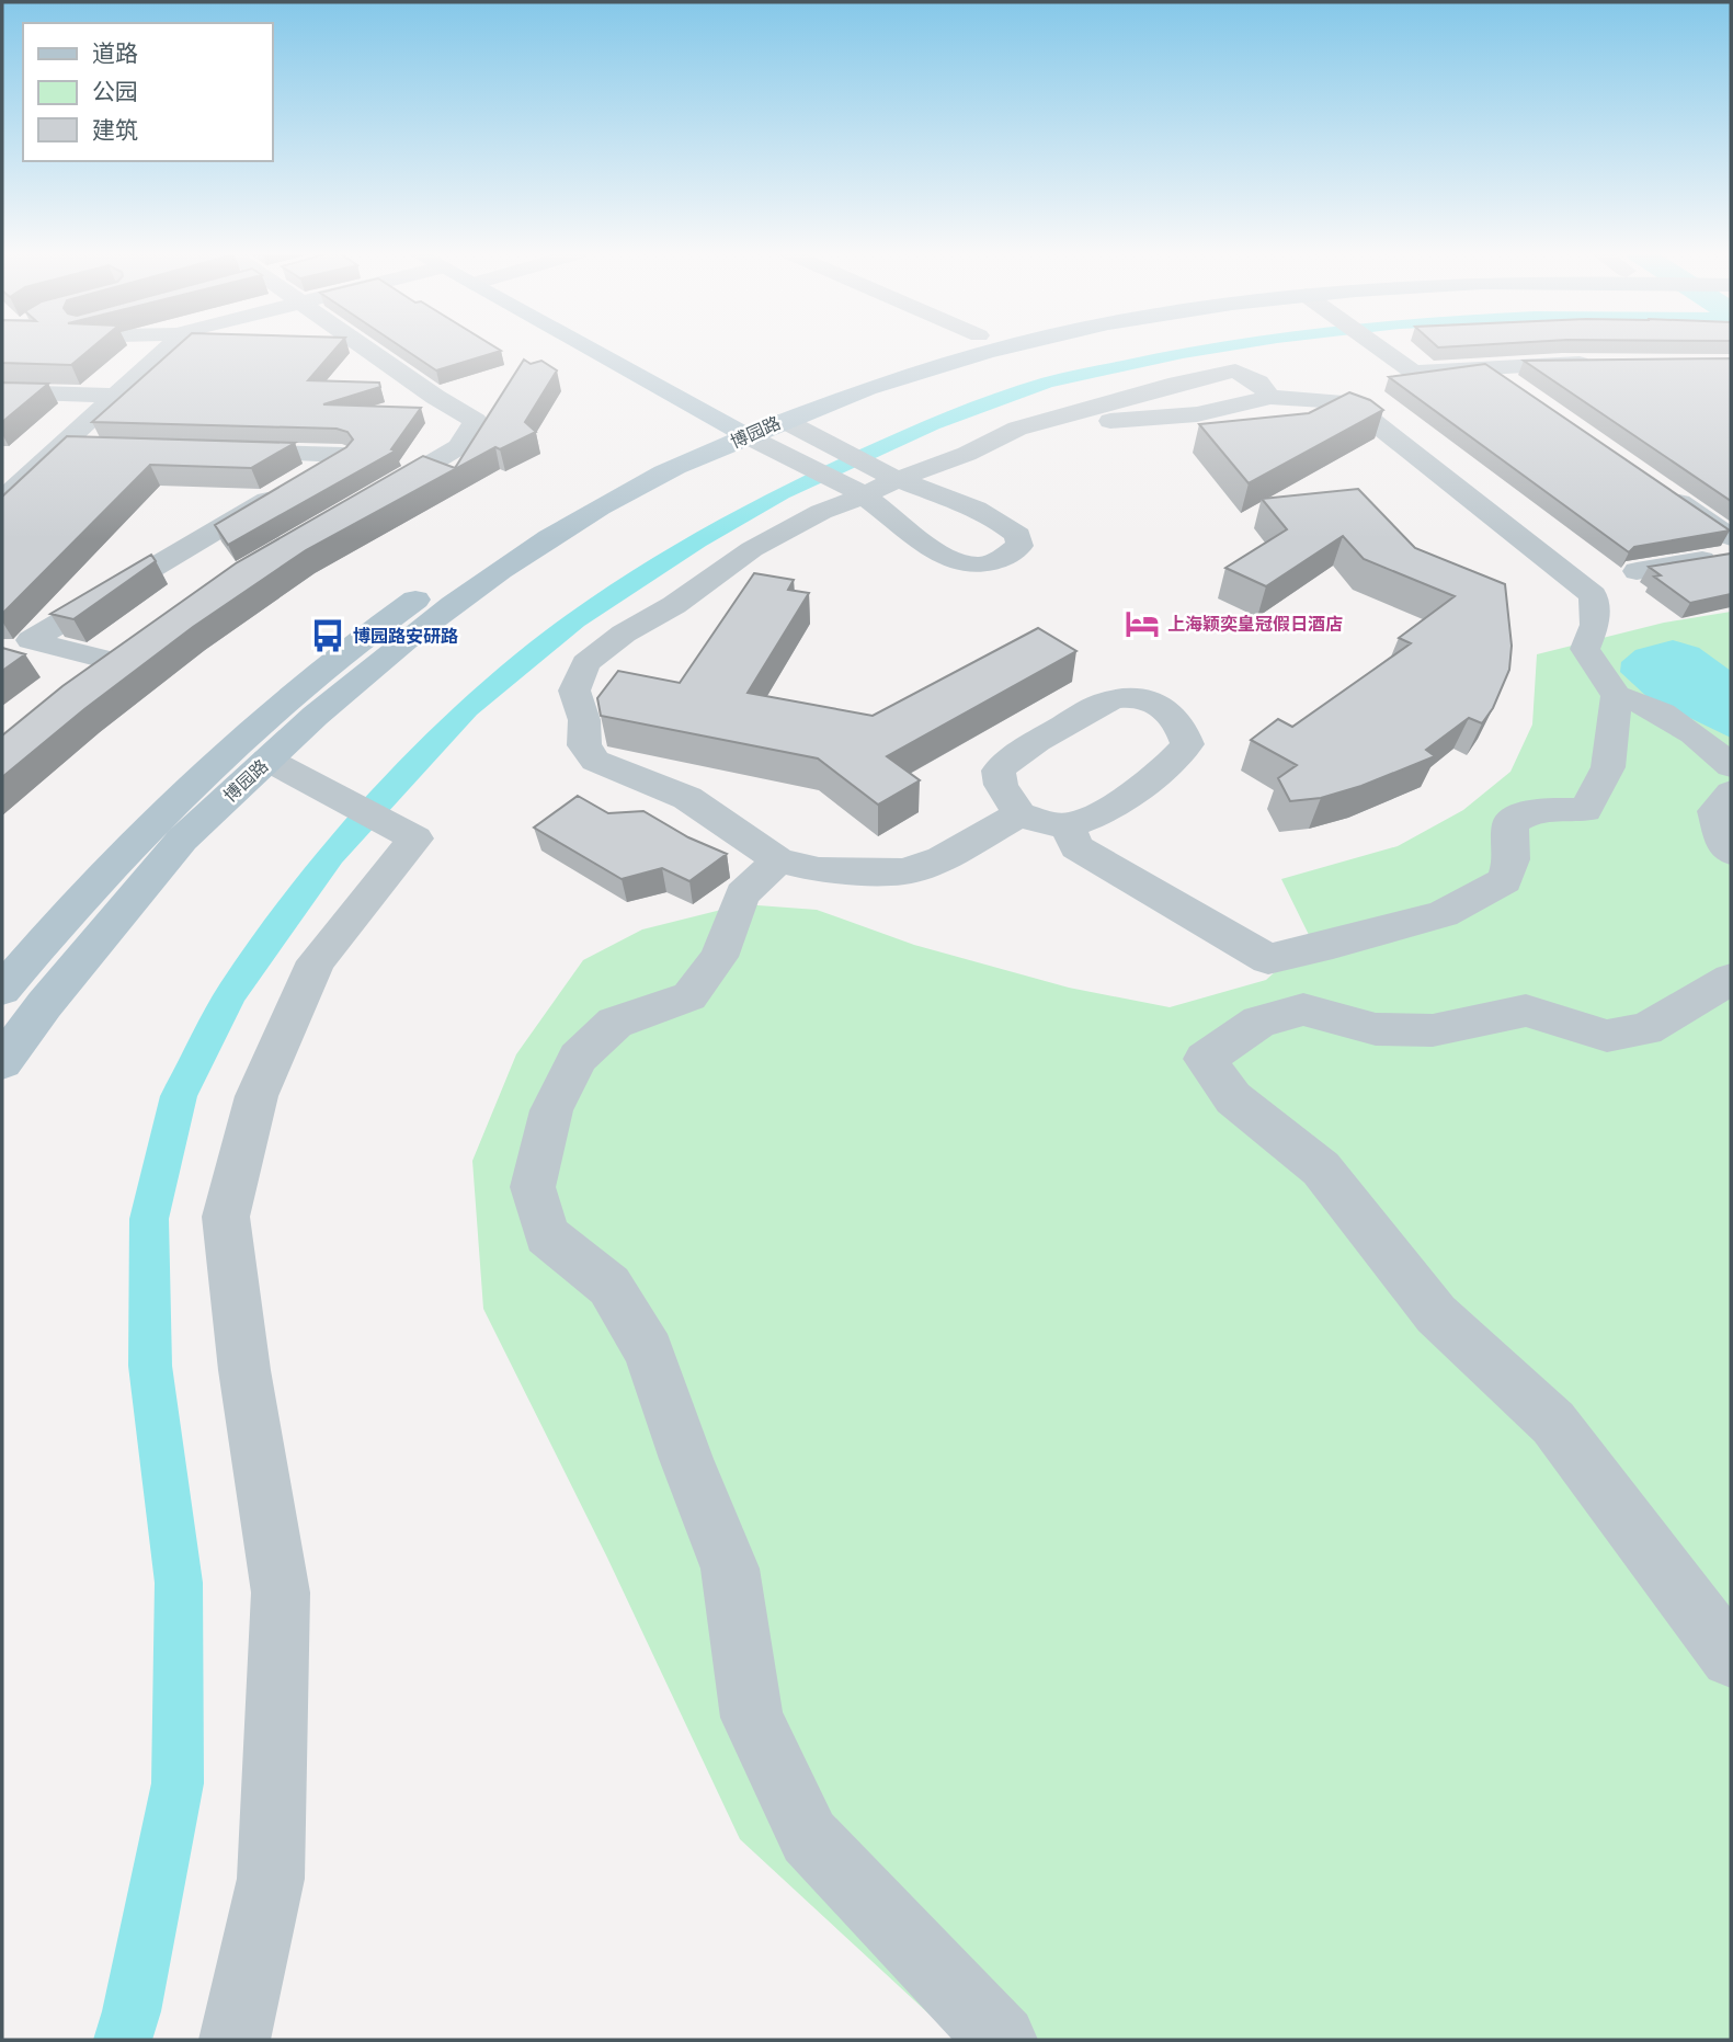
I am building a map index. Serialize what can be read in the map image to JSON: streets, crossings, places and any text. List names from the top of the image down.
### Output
{
  "streets": {
    "main road": ["博园路"]
  },
  "places": {
    "hotel": ["上海颖奕皇冠假日酒店"],
    "bus stop": ["博园路安研路"]
  },
  "legend": ["道路", "公园", "建筑"]
}
